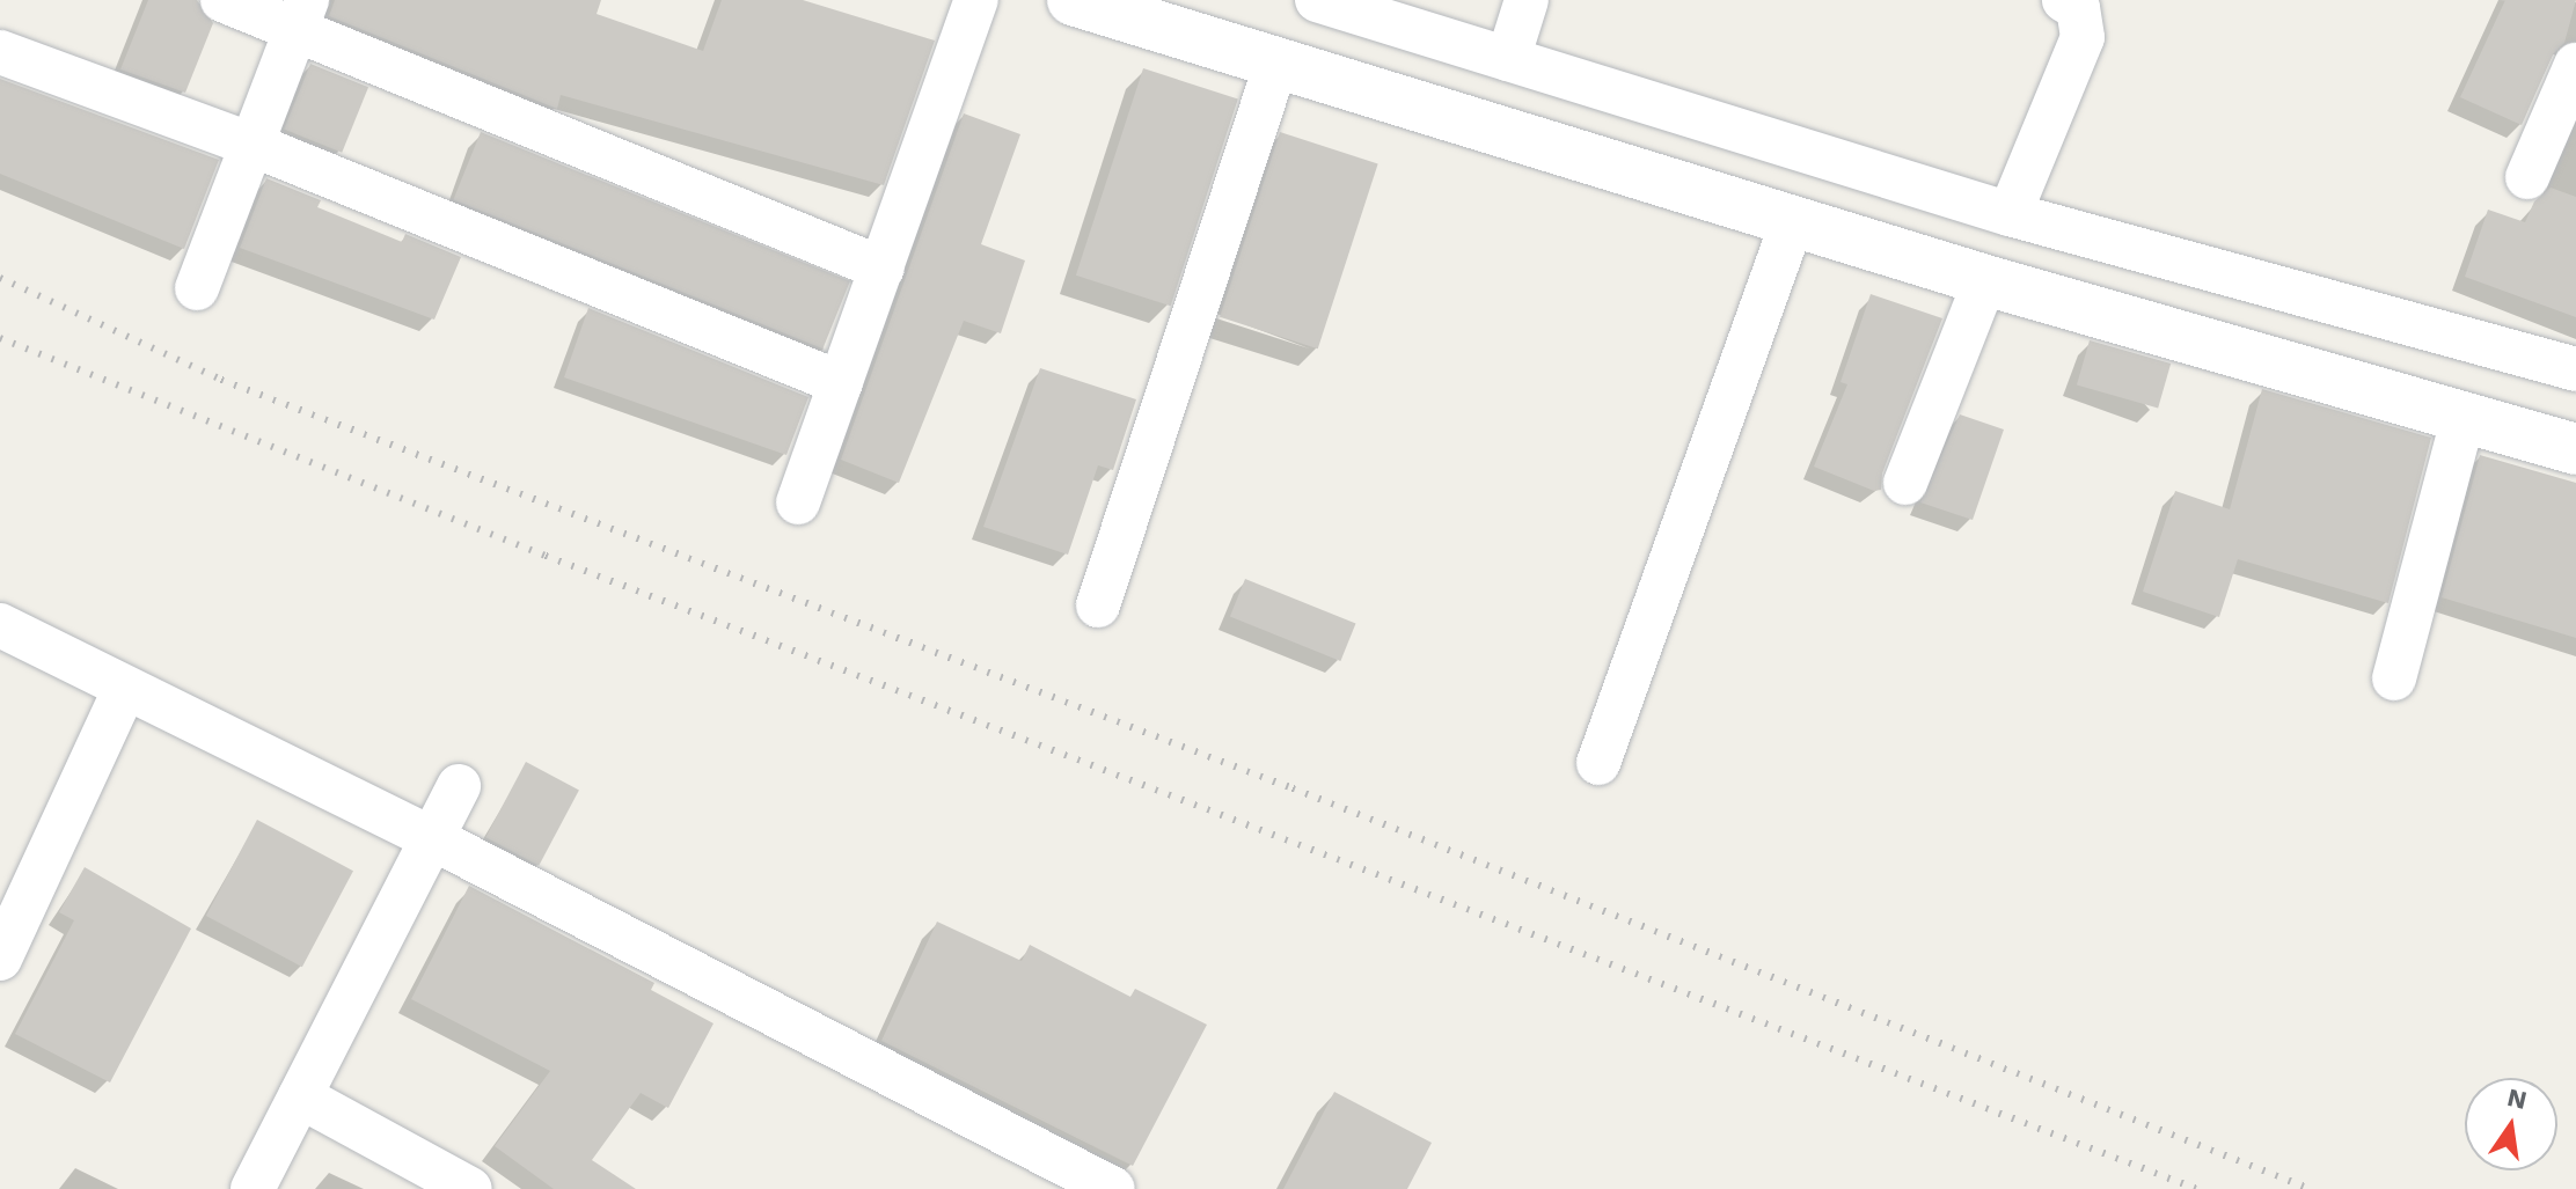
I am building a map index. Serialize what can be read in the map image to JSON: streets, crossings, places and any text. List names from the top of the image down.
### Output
{
  "north": "top"
}
